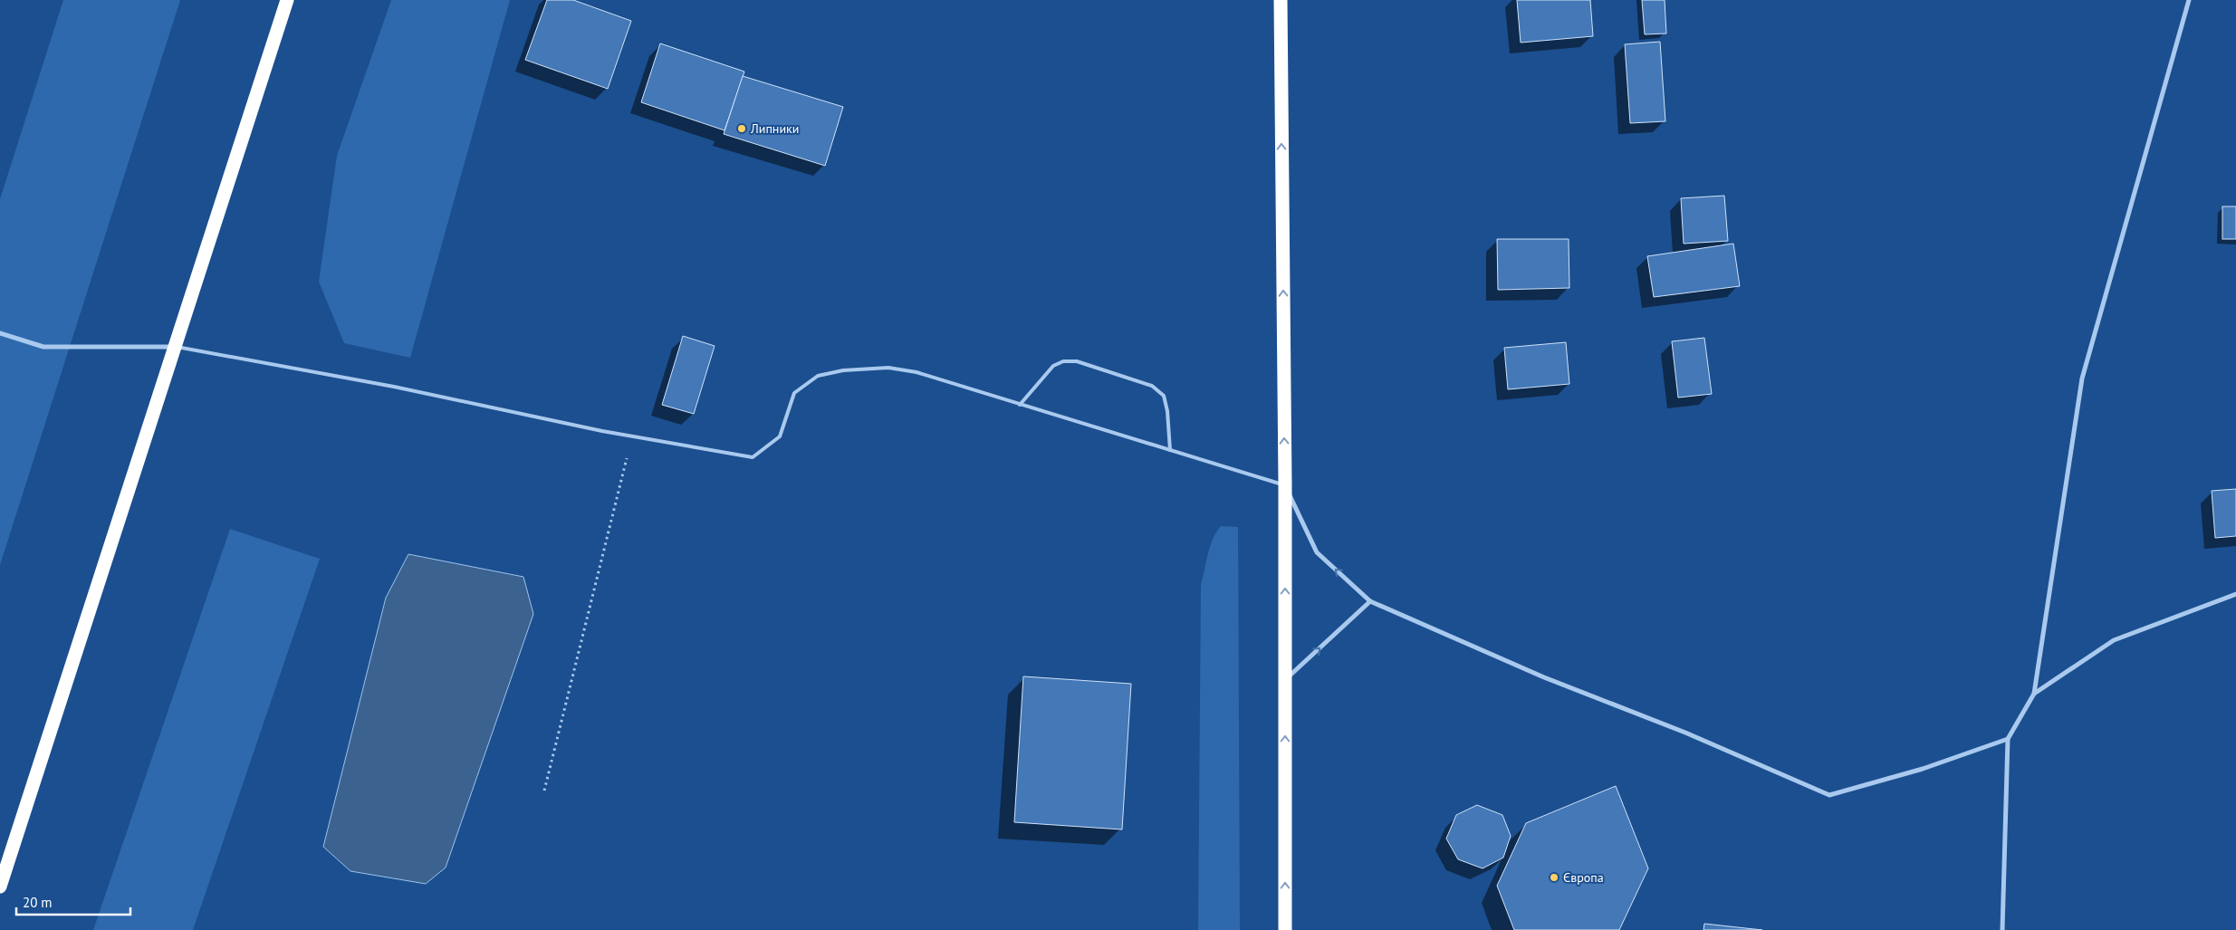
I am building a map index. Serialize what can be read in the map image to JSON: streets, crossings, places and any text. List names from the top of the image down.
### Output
{
  "places": ["Липники", "Європа"],
  "scale_bar": "20 m"
}
